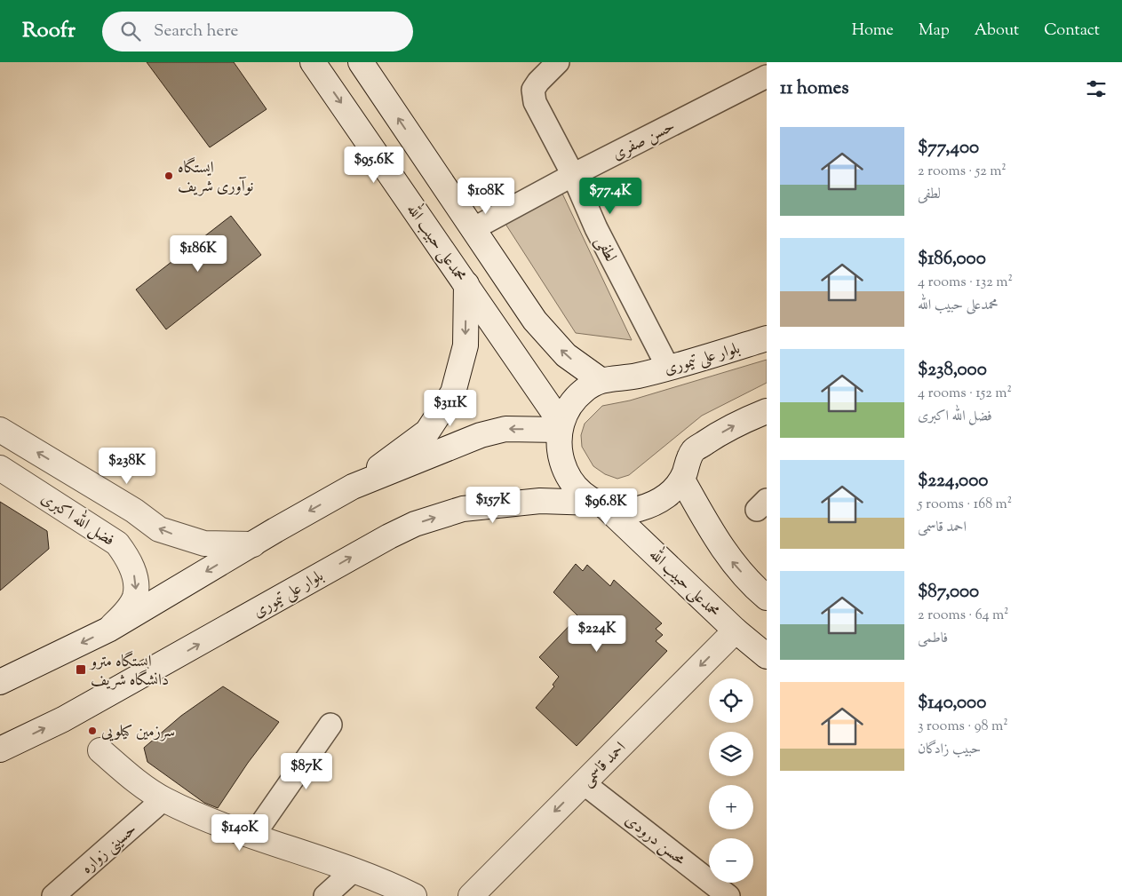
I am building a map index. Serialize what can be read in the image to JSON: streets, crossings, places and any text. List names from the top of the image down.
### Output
{
  "streets": {
    "main road": [
      "محمدعلی حبیب الله",
      "بلوار علی تیموری",
      "فضل الله اکبری",
      "احمد قاسمی"
    ],
    "street": [
      "حسن صفری",
      "لطفی",
      "محسن درودی",
      "حسینی زواره"
    ]
  },
  "crossings": [
    ["حسن صفری", "لطفی"],
    ["محمدعلی حبیب الله", "بلوار علی تیموری"],
    ["محمدعلی حبیب الله", "احمد قاسمی"],
    ["لطفی", "بلوار علی تیموری"],
    ["احمد قاسمی", "محسن درودی"]
  ],
  "one_way": ["فضل الله اکبری", "احمد قاسمی"],
  "places": {
    "other": ["ایستگاه نوآوری شریف", "سرزمین کیلویی"],
    "transit": ["ایستگاه مترو دانشگاه شریف"]
  },
  "page": {
    "header": "Roofr",
    "search": "Search here",
    "nav": [
      "Home",
      "Map",
      "About",
      "Contact"
    ],
    "heading": "11 homes",
    "list": [
      {
        "name": "$77,400",
        "note": "2 rooms · 52 m² · لطفی"
      },
      {
        "name": "$186,000",
        "note": "4 rooms · 132 m² · محمدعلی حبیب الله"
      },
      {
        "name": "$238,000",
        "note": "4 rooms · 152 m² · فضل الله اکبری"
      },
      {
        "name": "$224,000",
        "note": "5 rooms · 168 m² · احمد قاسمی"
      },
      {
        "name": "$87,000",
        "note": "2 rooms · 64 m² · فاطمی"
      },
      {
        "name": "$140,000",
        "note": "3 rooms · 98 m² · حبیب زادگان"
      }
    ],
    "price": [
      "$95.6K",
      "$108K",
      "$77.4K",
      "$186K",
      "$311K",
      "$238K",
      "$157K",
      "$96.8K",
      "$224K",
      "$87K",
      "$140K"
    ],
    "map_buttons": ["+", "−"]
  }
}
